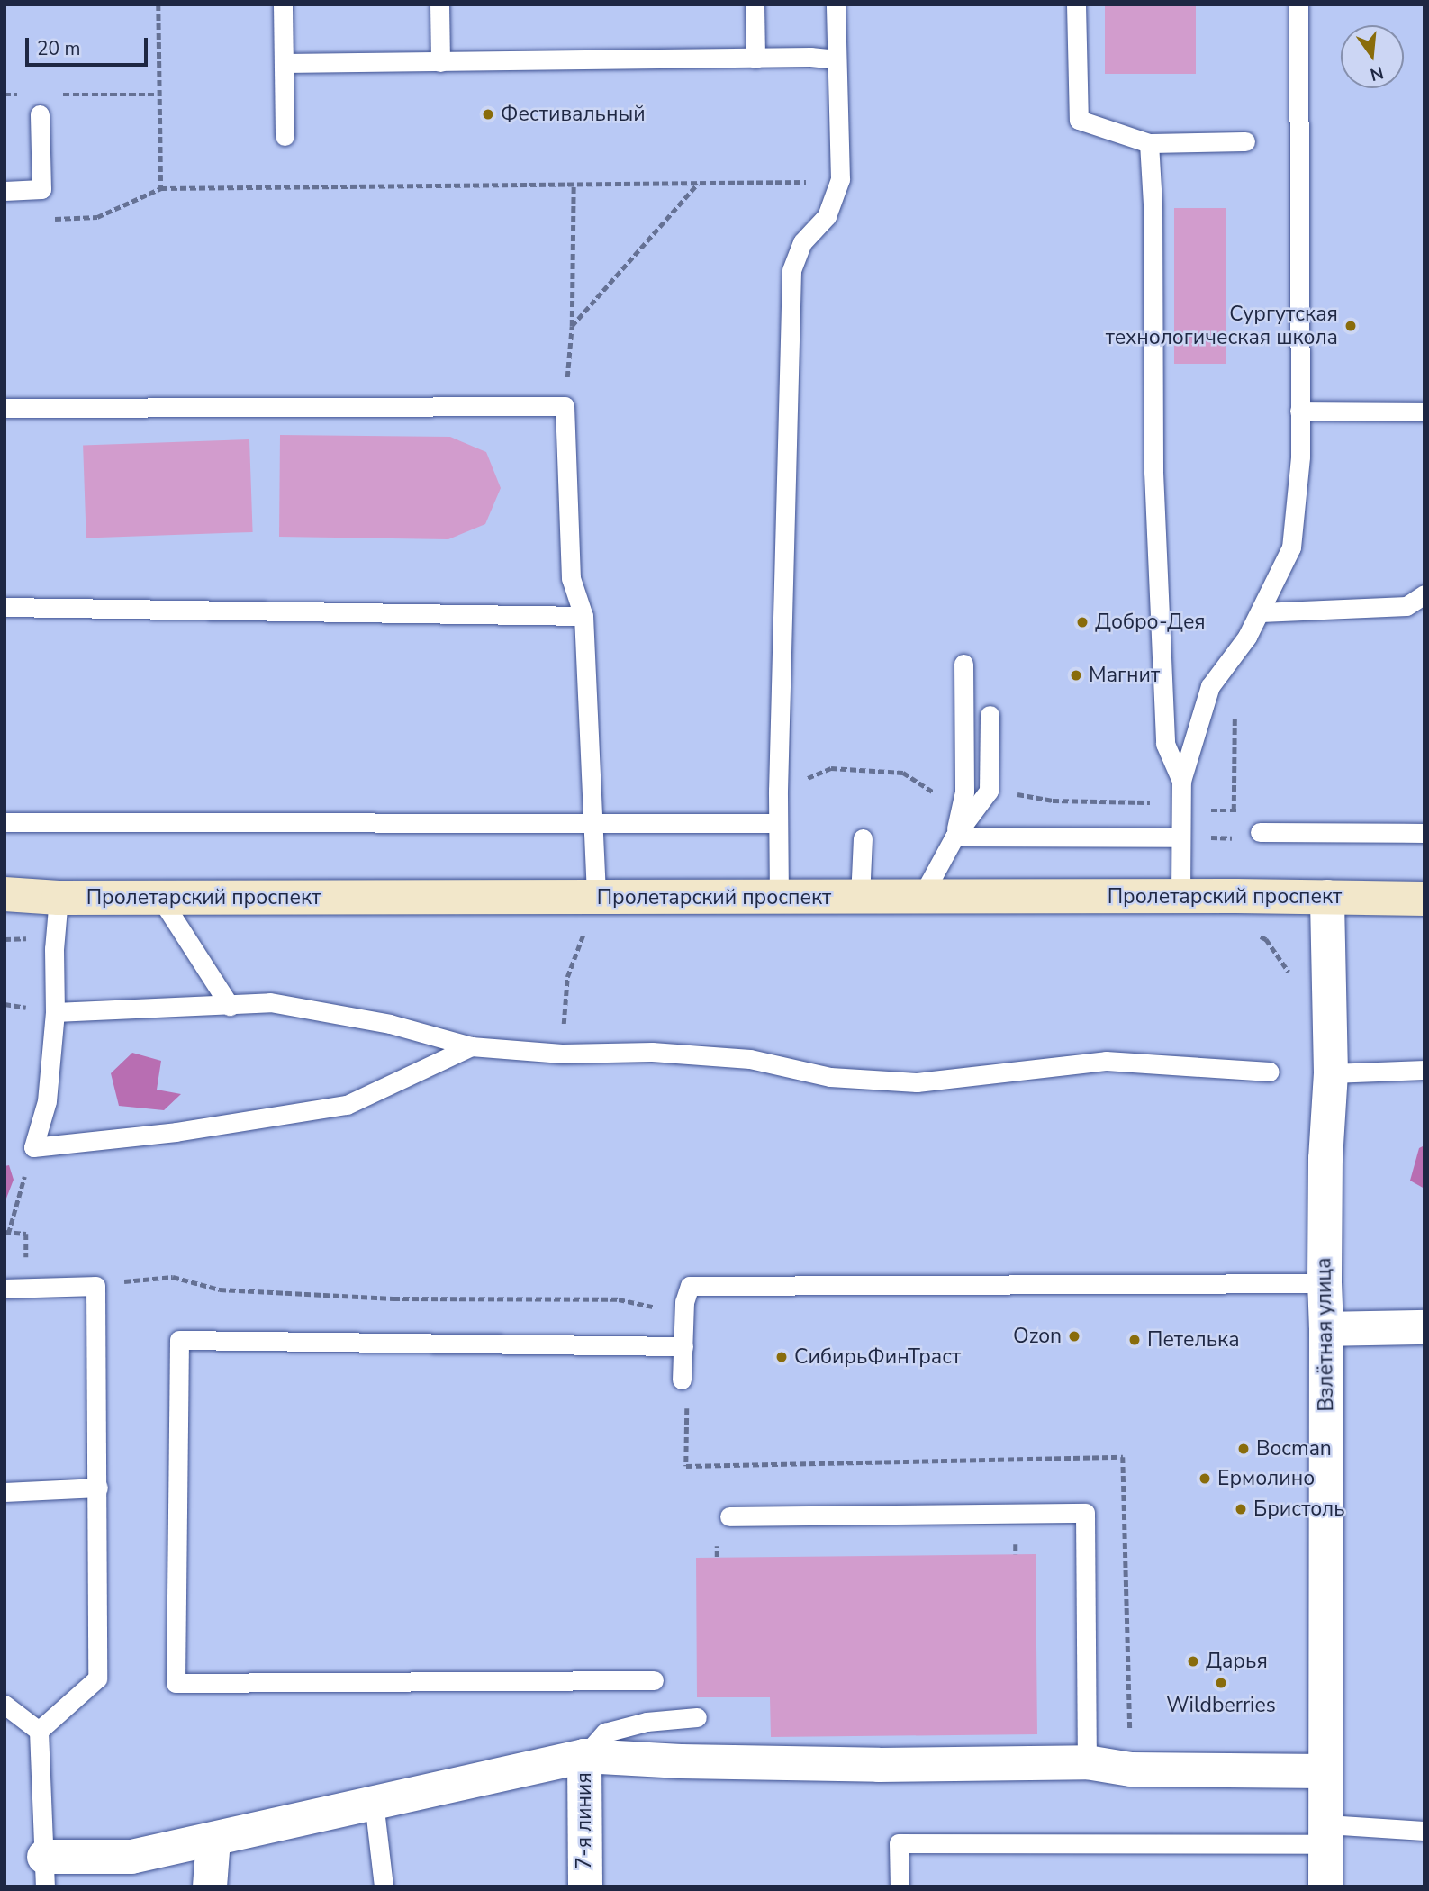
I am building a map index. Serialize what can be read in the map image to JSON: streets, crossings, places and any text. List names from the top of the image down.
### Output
{
  "streets": {
    "main road": ["Пролетарский проспект"],
    "street": ["Взлётная улица", "7-я линия"]
  },
  "crossings": [
    ["Пролетарский проспект", "Взлётная улица"]
  ],
  "places": [
    "Фестивальный",
    "Сургутская технологическая школа",
    "Добро-Дея",
    "Магнит",
    "Ozon",
    "Петелька",
    "СибирьФинТраст",
    "Bocman",
    "Ермолино",
    "Бристоль",
    "Дарья",
    "Wildberries"
  ],
  "scale_bar": "20 m",
  "north": "bottom"
}
